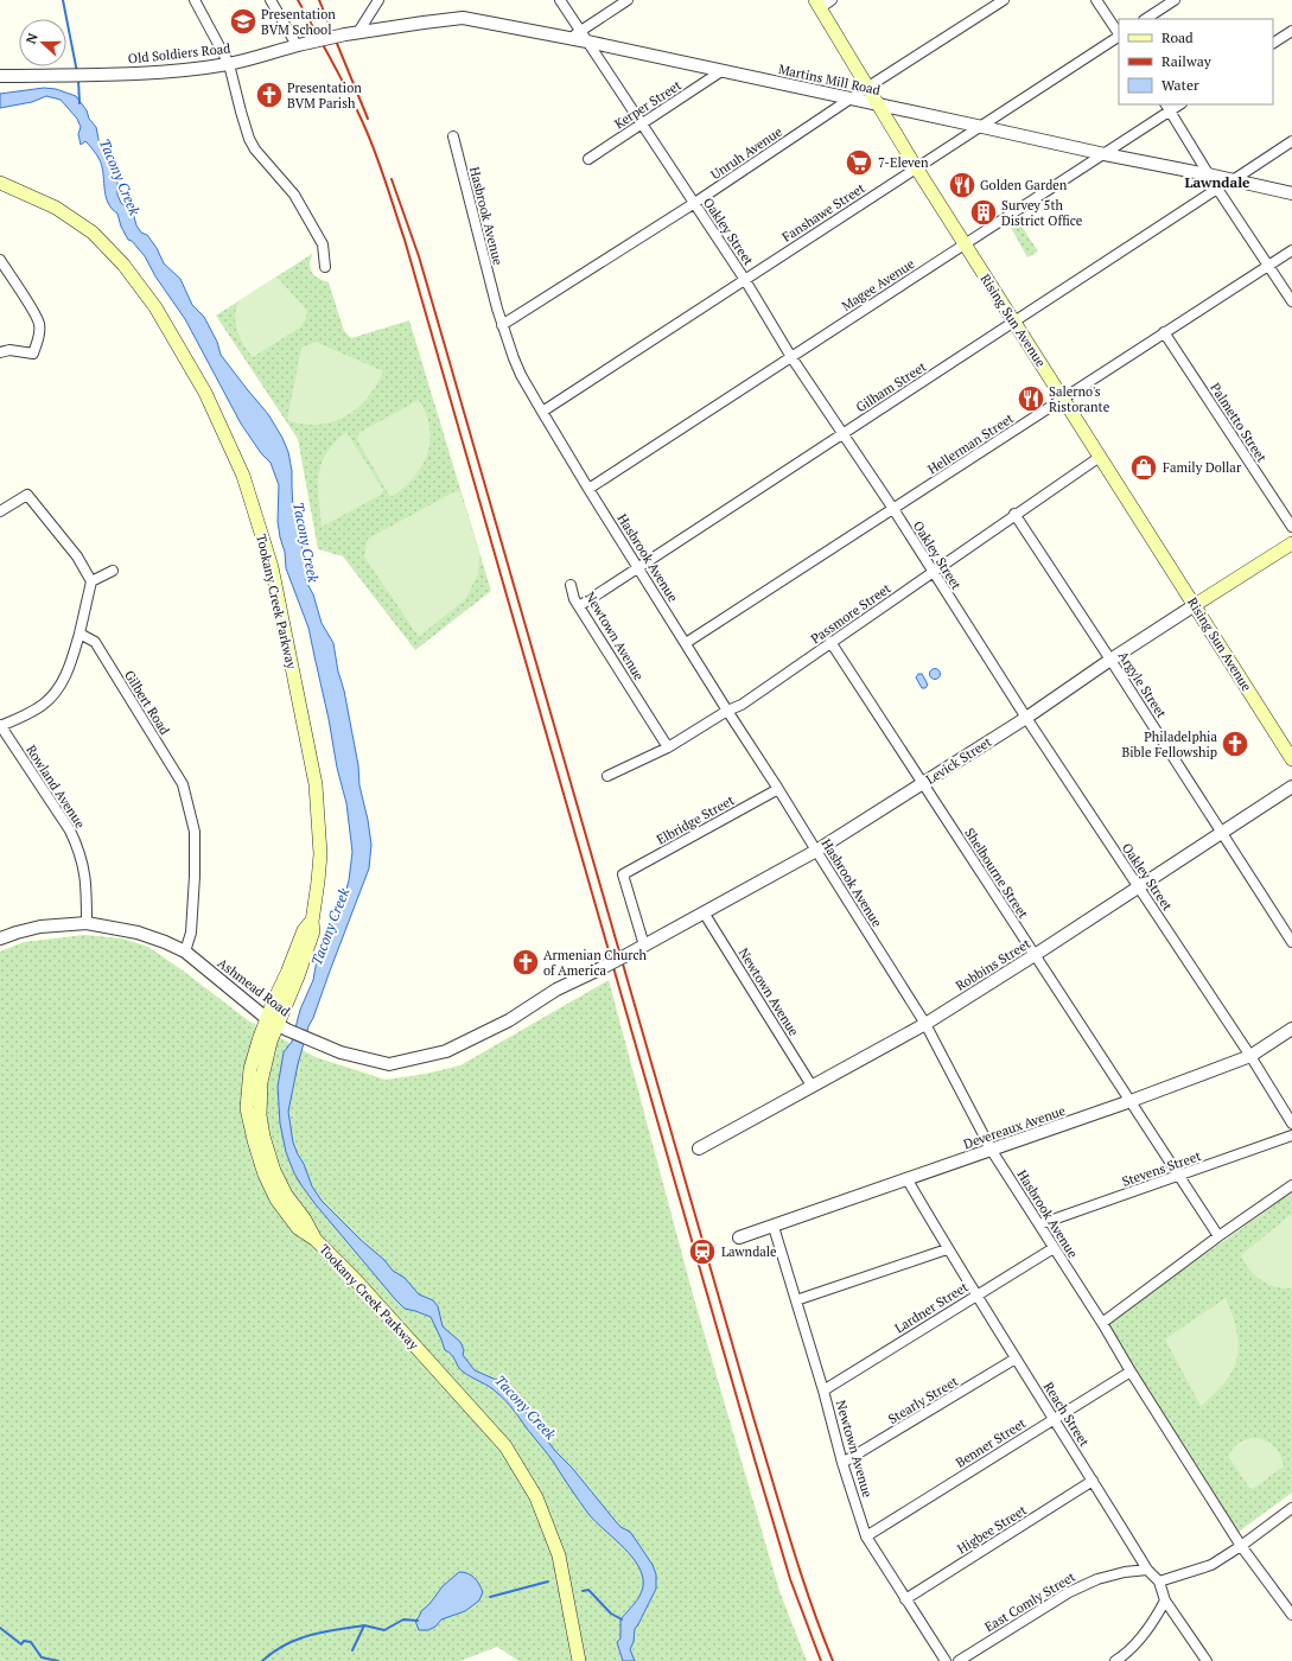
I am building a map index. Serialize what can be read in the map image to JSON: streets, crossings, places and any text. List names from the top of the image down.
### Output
{
  "streets": {
    "main road": ["Rising Sun Avenue", "Tookany Creek Parkway", "Levick Street"],
    "street": [
      "Old Soldiers Road",
      "Martins Mill Road",
      "Kerper Street",
      "Unruh Avenue",
      "Fanshawe Street",
      "Hasbrook Avenue",
      "Oakley Street",
      "Magee Avenue",
      "Gilham Street",
      "Palmetto Street",
      "Hellerman Street",
      "Passmore Street",
      "Newtown Avenue",
      "Argyle Street",
      "Gilbert Road",
      "Rowland Avenue",
      "Elbridge Street",
      "Shelbourne Street",
      "Robbins Street",
      "Ashmead Road",
      "Devereaux Avenue",
      "Stevens Street",
      "Lardner Street",
      "Stearly Street",
      "Reach Street",
      "Benner Street",
      "Higbee Street",
      "East Comly Street"
    ]
  },
  "crossings": [
    ["Old Soldiers Road", "Martins Mill Road"],
    ["Martins Mill Road", "Kerper Street"],
    ["Martins Mill Road", "Unruh Avenue"],
    ["Martins Mill Road", "Fanshawe Street"],
    ["Martins Mill Road", "Oakley Street"],
    ["Martins Mill Road", "Magee Avenue"],
    ["Martins Mill Road", "Rising Sun Avenue"],
    ["Kerper Street", "Oakley Street"],
    ["Unruh Avenue", "Hasbrook Avenue"],
    ["Unruh Avenue", "Oakley Street"],
    ["Unruh Avenue", "Rising Sun Avenue"],
    ["Fanshawe Street", "Hasbrook Avenue"],
    ["Fanshawe Street", "Oakley Street"],
    ["Fanshawe Street", "Rising Sun Avenue"],
    ["Hasbrook Avenue", "Magee Avenue"],
    ["Hasbrook Avenue", "Gilham Street"],
    ["Hasbrook Avenue", "Hellerman Street"],
    ["Hasbrook Avenue", "Passmore Street"],
    ["Hasbrook Avenue", "Levick Street"],
    ["Hasbrook Avenue", "Elbridge Street"],
    ["Hasbrook Avenue", "Robbins Street"],
    ["Hasbrook Avenue", "Devereaux Avenue"],
    ["Hasbrook Avenue", "Stevens Street"],
    ["Hasbrook Avenue", "Lardner Street"],
    ["Hasbrook Avenue", "Benner Street"],
    ["Oakley Street", "Magee Avenue"],
    ["Oakley Street", "Gilham Street"],
    ["Oakley Street", "Hellerman Street"],
    ["Oakley Street", "Passmore Street"],
    ["Oakley Street", "Levick Street"],
    ["Oakley Street", "Robbins Street"],
    ["Oakley Street", "Devereaux Avenue"],
    ["Magee Avenue", "Rising Sun Avenue"],
    ["Rising Sun Avenue", "Gilham Street"],
    ["Rising Sun Avenue", "Hellerman Street"],
    ["Rising Sun Avenue", "Passmore Street"],
    ["Rising Sun Avenue", "Levick Street"],
    ["Gilham Street", "Newtown Avenue"],
    ["Palmetto Street", "Hellerman Street"],
    ["Tookany Creek Parkway", "Ashmead Road"],
    ["Passmore Street", "Newtown Avenue"],
    ["Passmore Street", "Argyle Street"],
    ["Passmore Street", "Shelbourne Street"],
    ["Newtown Avenue", "Levick Street"],
    ["Newtown Avenue", "Robbins Street"],
    ["Newtown Avenue", "Devereaux Avenue"],
    ["Newtown Avenue", "Lardner Street"],
    ["Newtown Avenue", "Stearly Street"],
    ["Newtown Avenue", "Benner Street"],
    ["Newtown Avenue", "Higbee Street"],
    ["Argyle Street", "Levick Street"],
    ["Argyle Street", "Robbins Street"],
    ["Gilbert Road", "Ashmead Road"],
    ["Levick Street", "Elbridge Street"],
    ["Levick Street", "Shelbourne Street"],
    ["Levick Street", "Ashmead Road"],
    ["Rowland Avenue", "Ashmead Road"],
    ["Shelbourne Street", "Robbins Street"],
    ["Shelbourne Street", "Devereaux Avenue"],
    ["Shelbourne Street", "Stevens Street"],
    ["Devereaux Avenue", "Reach Street"],
    ["Lardner Street", "Reach Street"],
    ["Stearly Street", "Reach Street"],
    ["Reach Street", "Benner Street"],
    ["Reach Street", "Higbee Street"],
    ["Reach Street", "East Comly Street"]
  ],
  "districts": ["Lawndale"],
  "water": ["Tacony Creek"],
  "places": {
    "school or university": ["Presentation BVM School"],
    "church": ["Presentation BVM Parish", "Philadelphia Bible Fellowship", "Armenian Church of America"],
    "supermarket": ["7-Eleven"],
    "restaurant": ["Golden Garden", "Salerno's Ristorante"],
    "building": ["Survey 5th District Office"],
    "shop": ["Family Dollar"],
    "station": ["Lawndale"]
  },
  "legend": ["Road", "Railway", "Water"],
  "north": "left"
}
